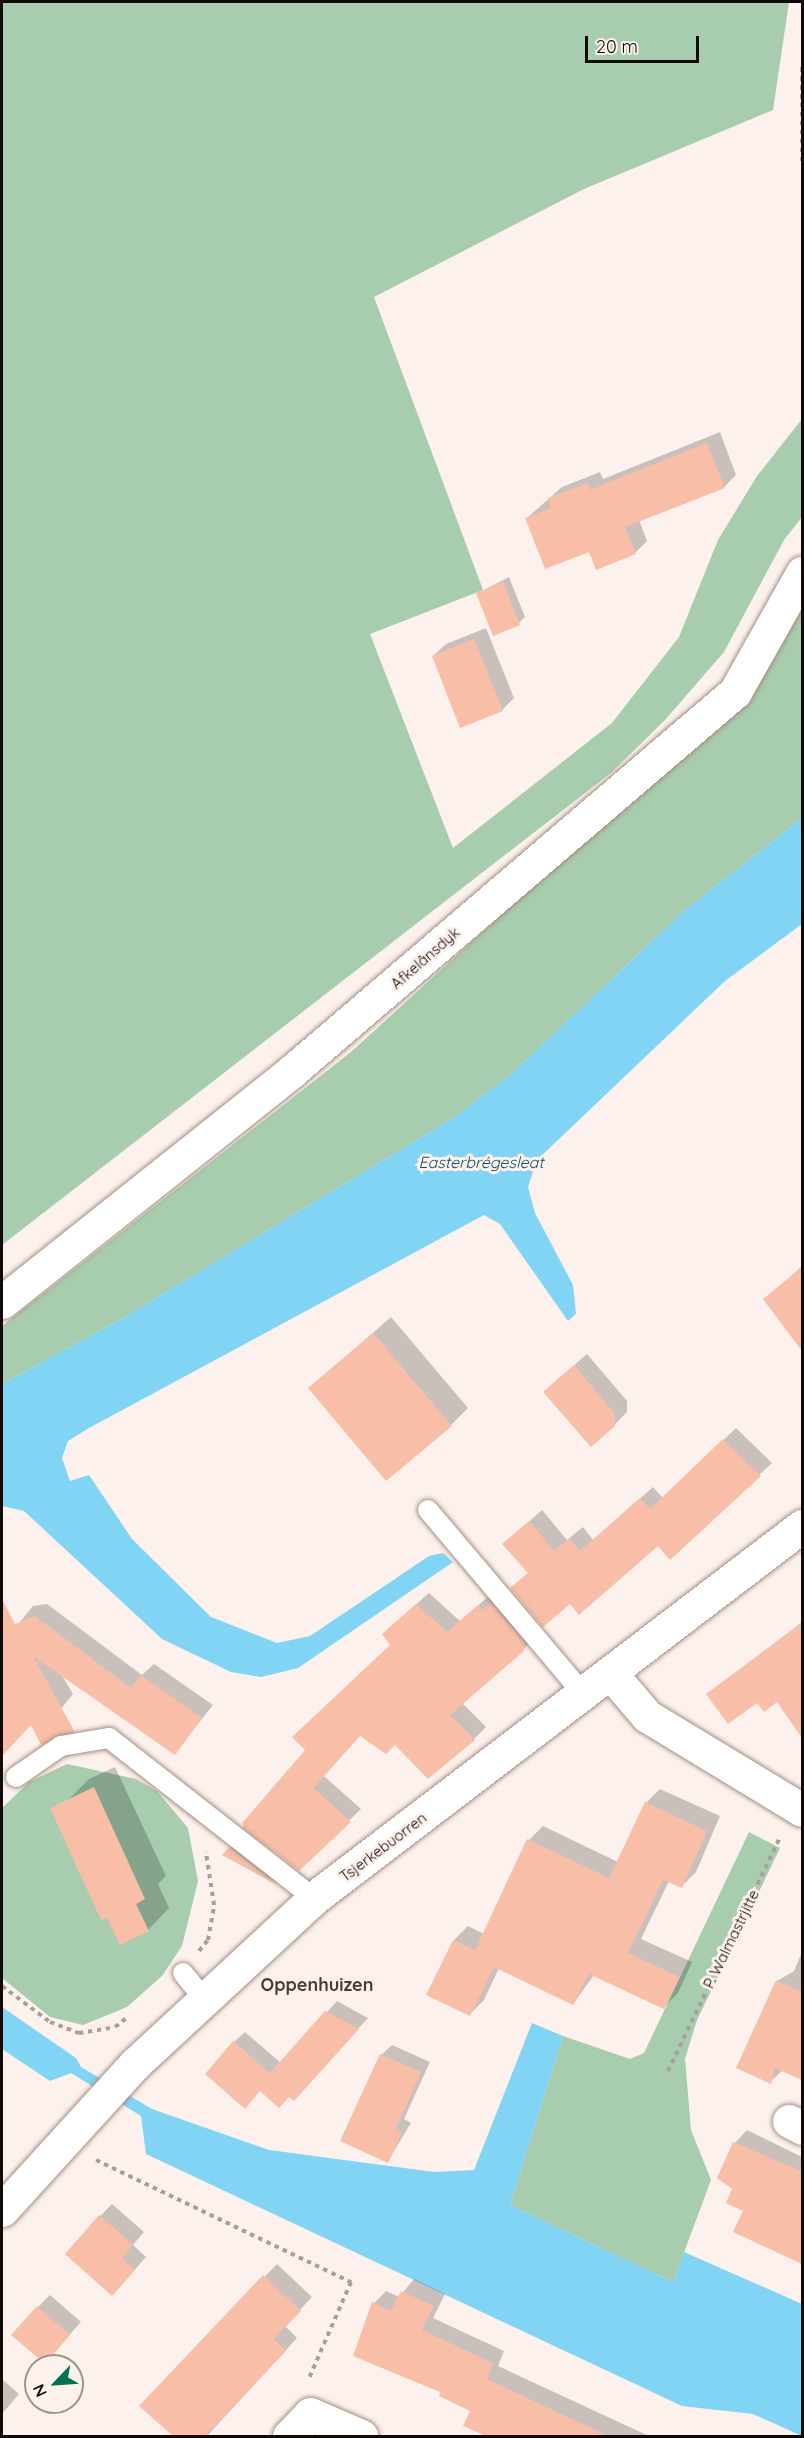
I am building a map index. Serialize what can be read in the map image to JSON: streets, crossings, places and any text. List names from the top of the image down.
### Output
{
  "streets": {
    "street": ["Afkelânsdyk", "Tsjerkebuorren"],
    "path": ["P. Walmastrjitte"]
  },
  "districts": ["Oppenhuizen"],
  "water": ["Easterbrégesleat"],
  "scale_bar": "20 m",
  "north": "bottom left"
}
